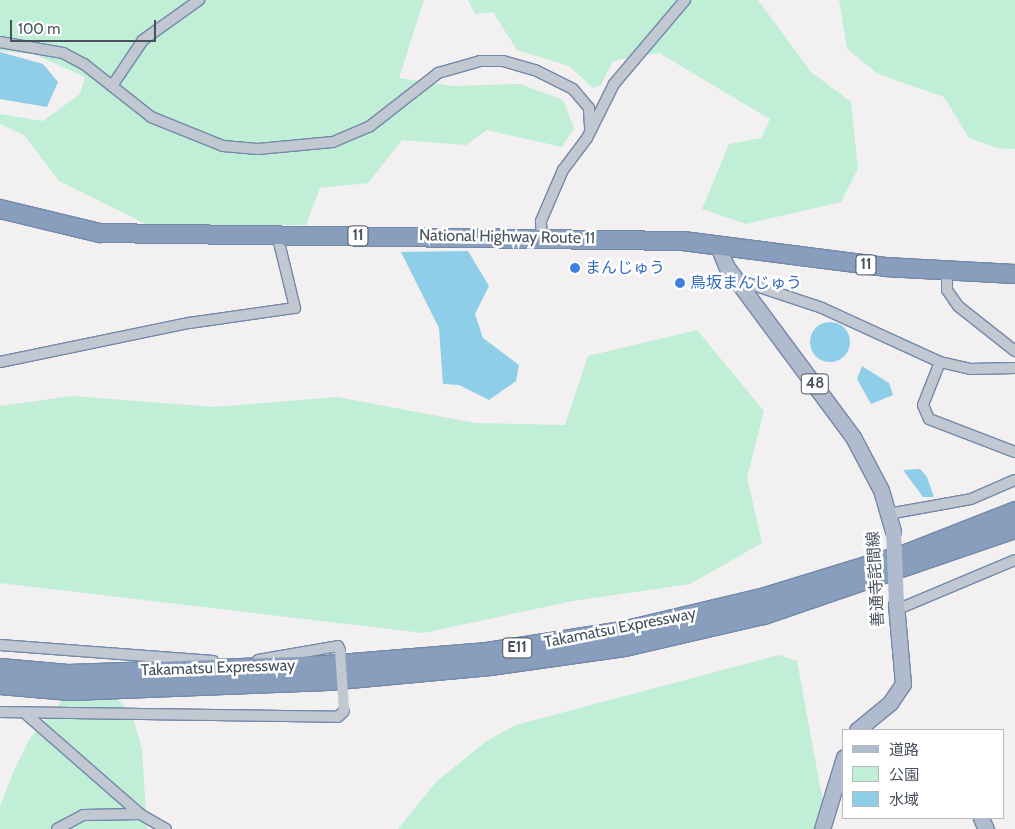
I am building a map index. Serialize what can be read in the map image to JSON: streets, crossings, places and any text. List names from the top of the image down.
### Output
{
  "streets": {
    "highway": [
      "11",
      "National Highway Route 11",
      "Takamatsu Expressway",
      "E11"
    ],
    "main road": ["48", "善通寺詫間線"]
  },
  "crossings": [
    ["National Highway Route 11", "善通寺詫間線"]
  ],
  "places": ["まんじゅう", "鳥坂まんじゅう"],
  "legend": ["道路", "公園", "水域"],
  "scale_bar": "100 m"
}
